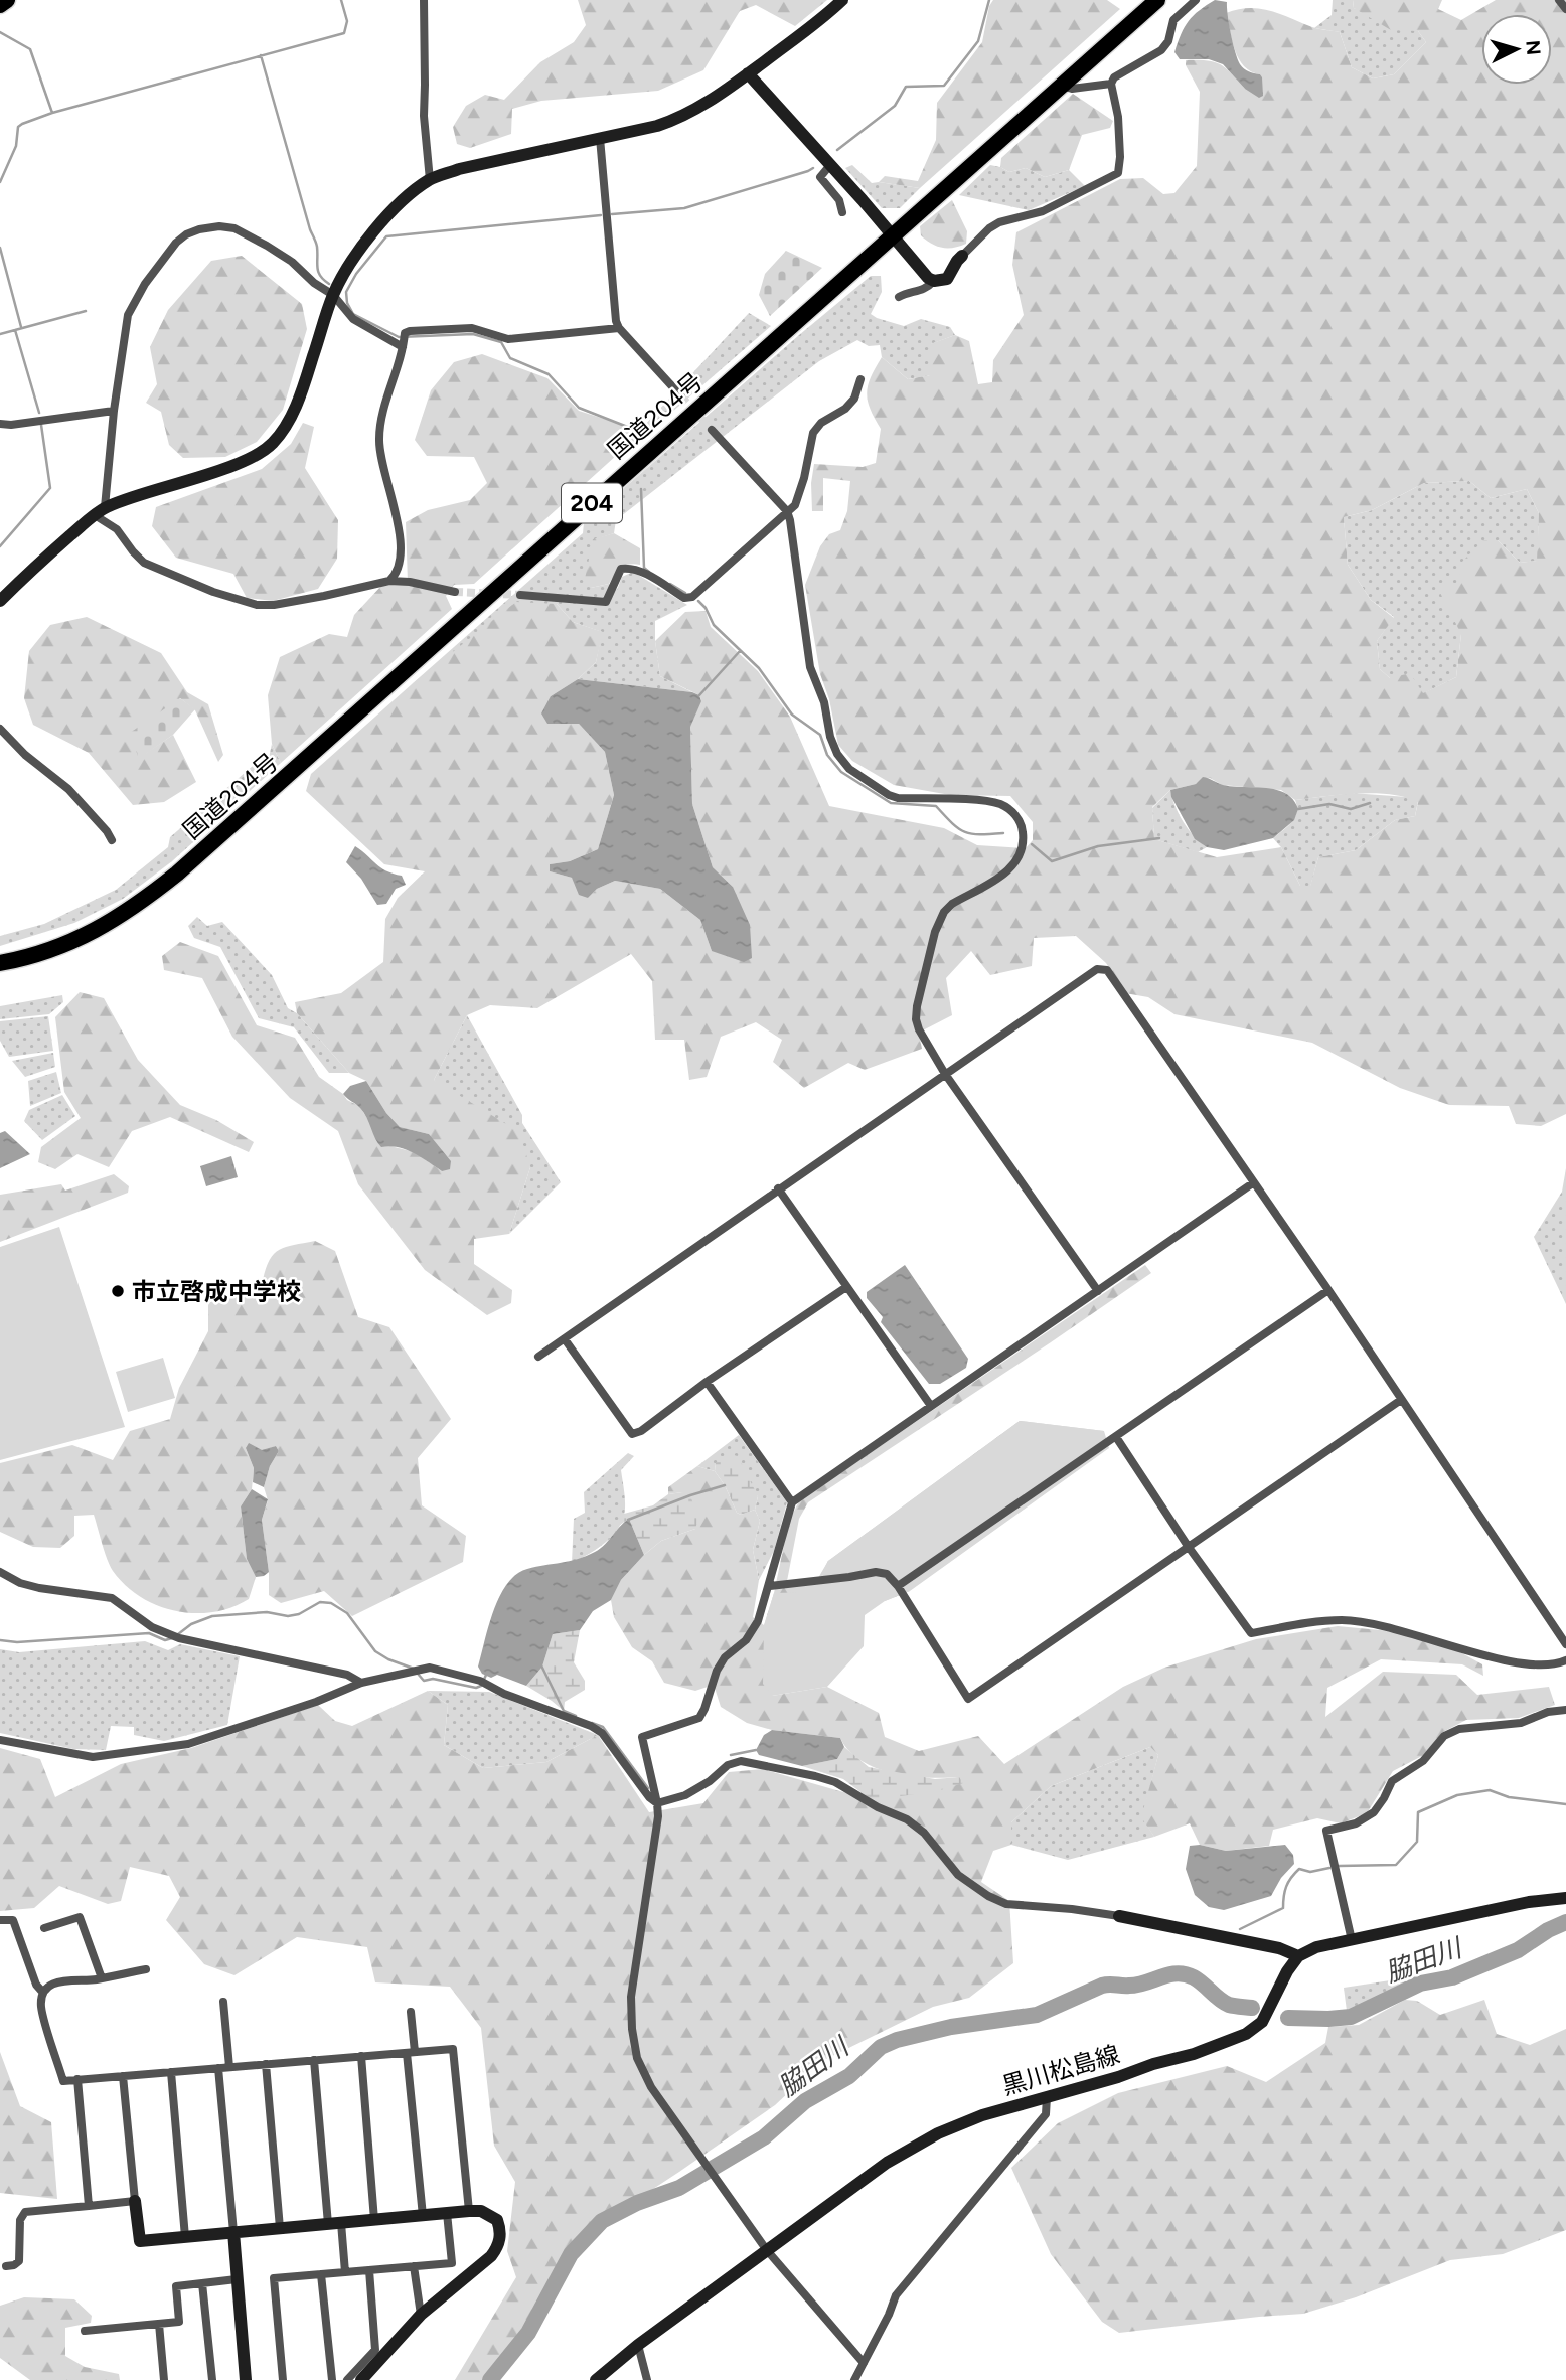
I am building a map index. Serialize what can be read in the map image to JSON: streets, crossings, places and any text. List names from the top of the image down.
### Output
{
  "streets": {
    "highway": ["国道204号", "204"],
    "street": ["黒川松島線"]
  },
  "water": ["脇田川"],
  "places": ["市立啓成中学校"],
  "north": "right"
}
